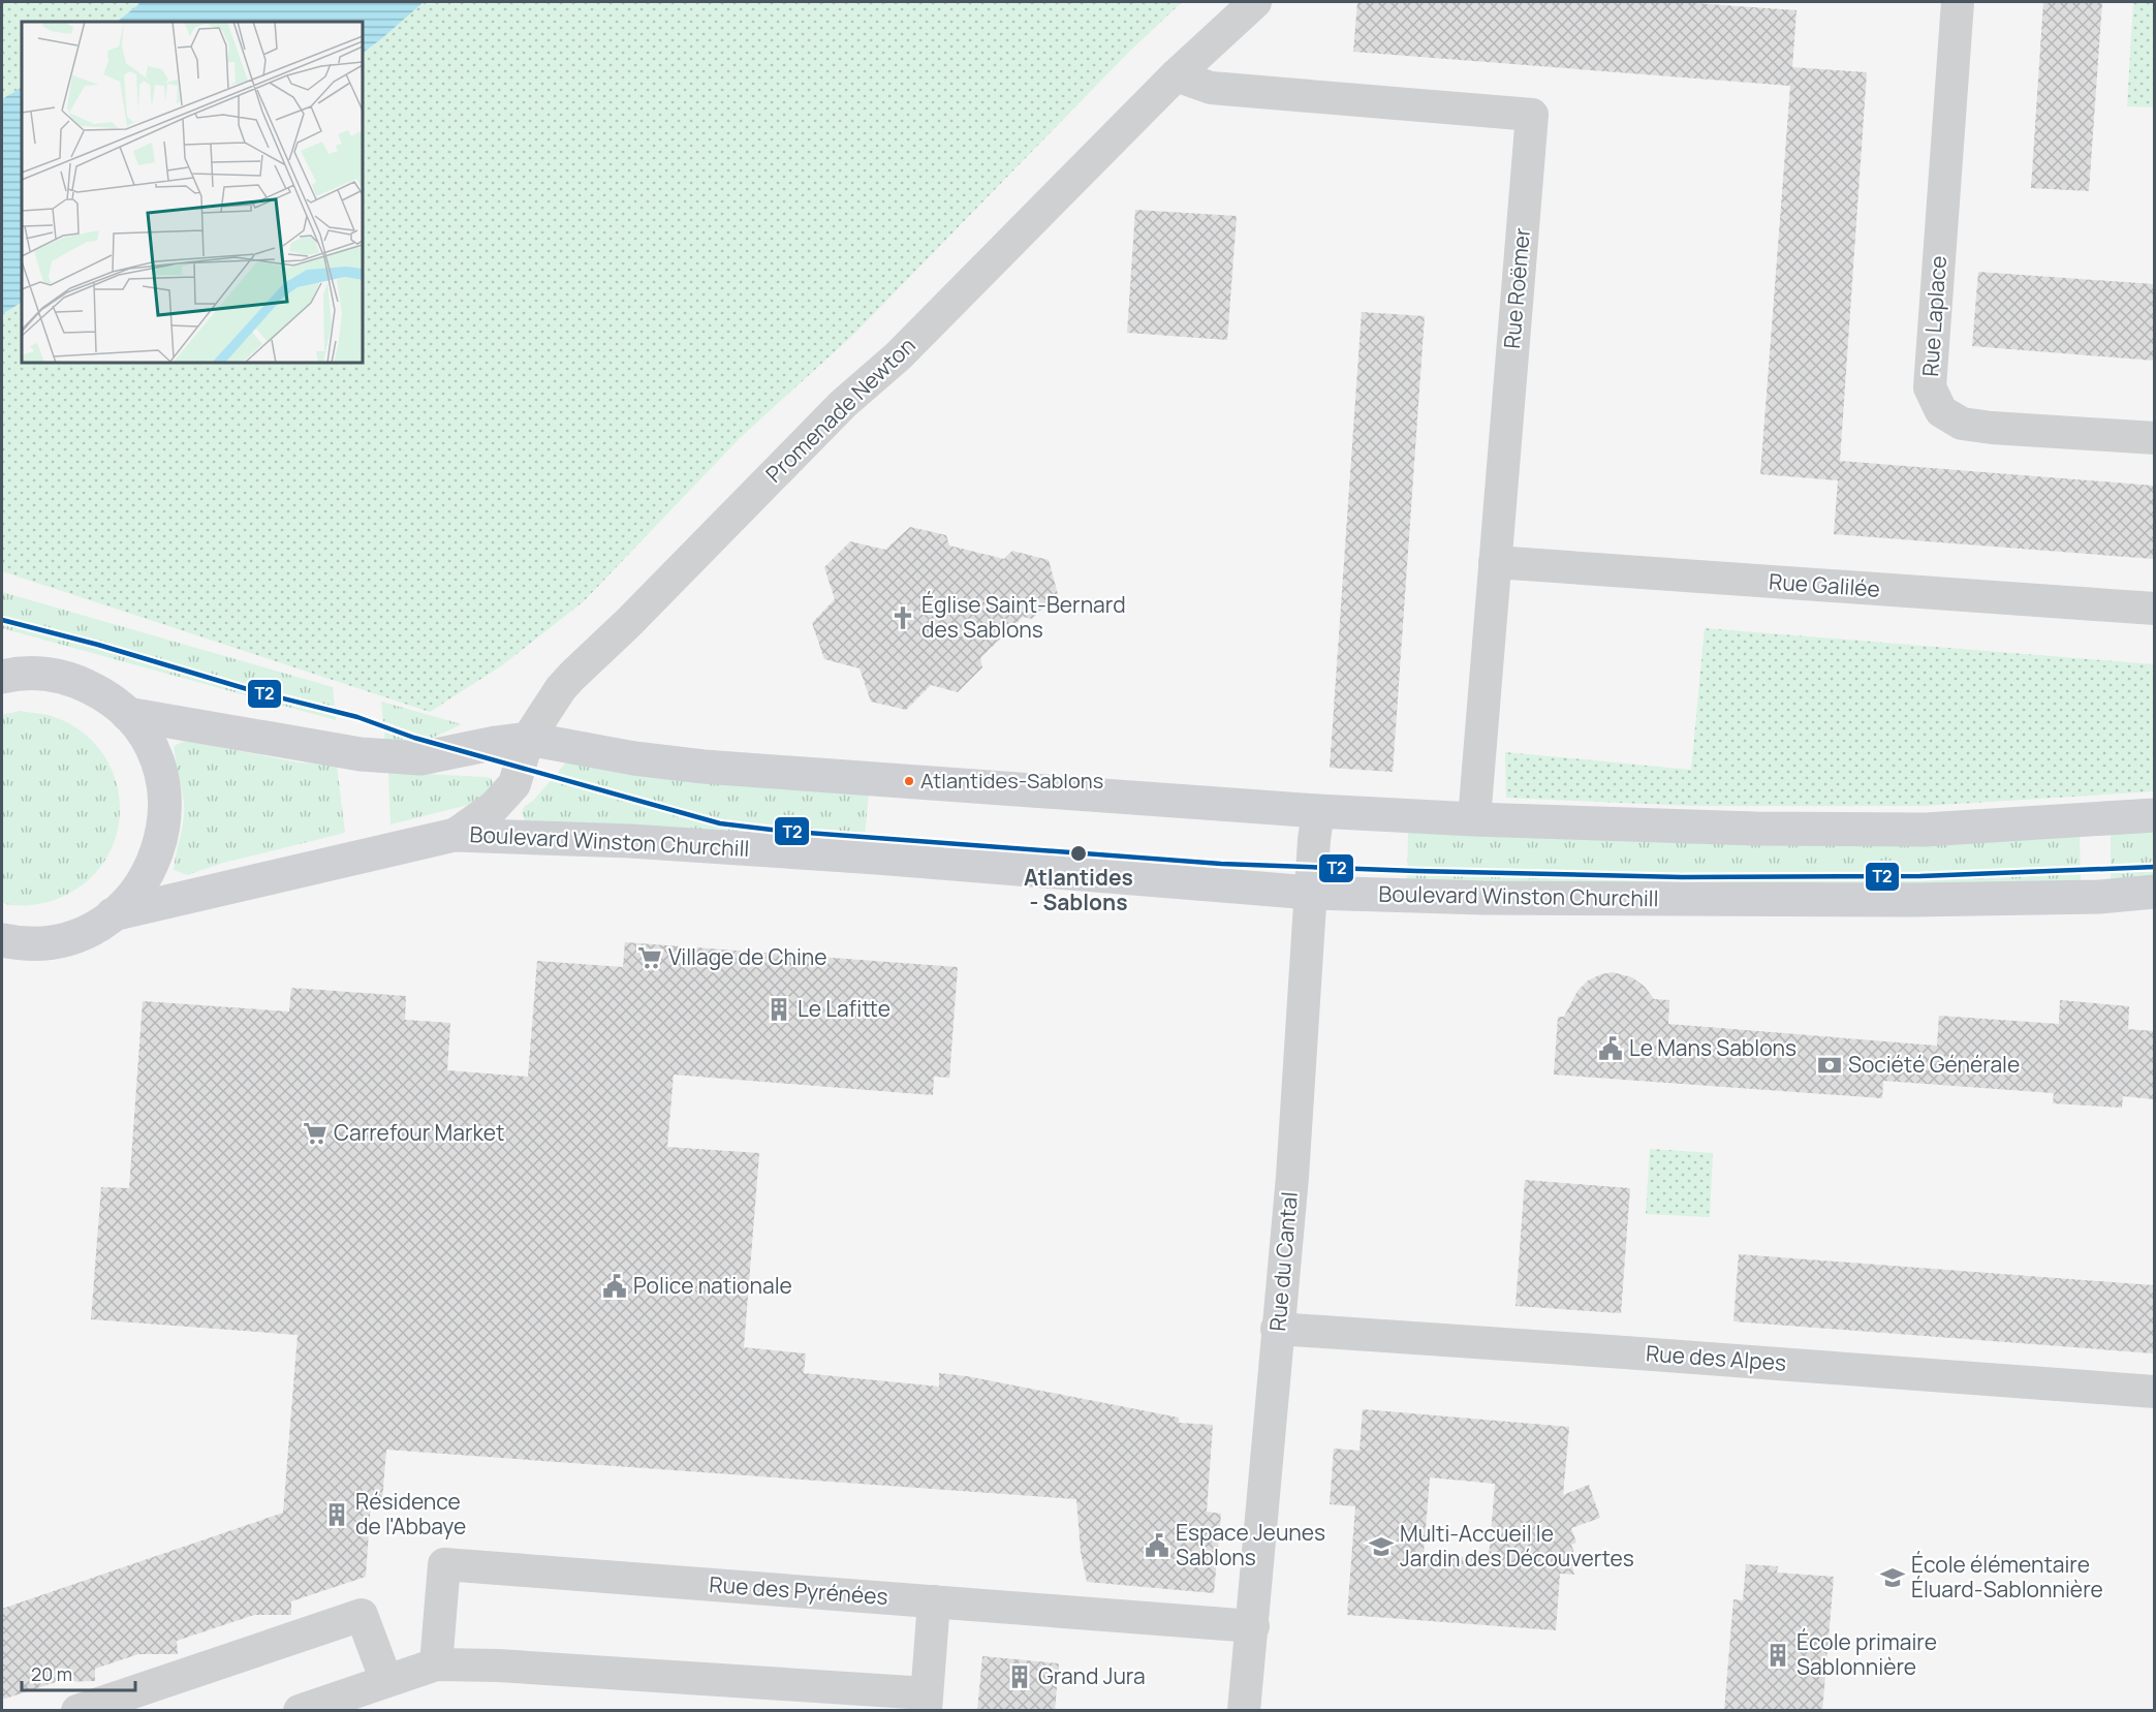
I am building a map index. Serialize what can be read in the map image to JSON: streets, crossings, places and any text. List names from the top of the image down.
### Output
{
  "streets": {
    "street": [
      "Rue Roëmer",
      "Rue Laplace",
      "Promenade Newton",
      "Rue Galilée",
      "Boulevard Winston Churchill",
      "Rue du Cantal",
      "Rue des Alpes",
      "Rue des Pyrénées"
    ]
  },
  "crossings": [
    ["Rue Roëmer", "Promenade Newton"],
    ["Rue Roëmer", "Rue Galilée"],
    ["Promenade Newton", "Boulevard Winston Churchill"],
    ["Boulevard Winston Churchill", "Rue du Cantal"],
    ["Rue du Cantal", "Rue des Alpes"],
    ["Rue du Cantal", "Rue des Pyrénées"]
  ],
  "places": {
    "church": ["Église Saint-Bernard des Sablons"],
    "other": ["Atlantides-Sablons", "Atlantides - Sablons"],
    "supermarket": ["Village de Chine", "Carrefour Market"],
    "building": [
      "Le Lafitte",
      "Résidence de l'Abbaye",
      "École primaire Sablonnière",
      "Grand Jura"
    ],
    "public building": ["Le Mans Sablons", "Police nationale", "Espace Jeunes Sablons"],
    "bank": ["Société Générale"],
    "school or university": ["Multi-Accueil le Jardin des Découvertes", "École élémentaire Éluard-Sablonnière"]
  },
  "lines": ["transit line T2"],
  "scale_bar": "20 m"
}
